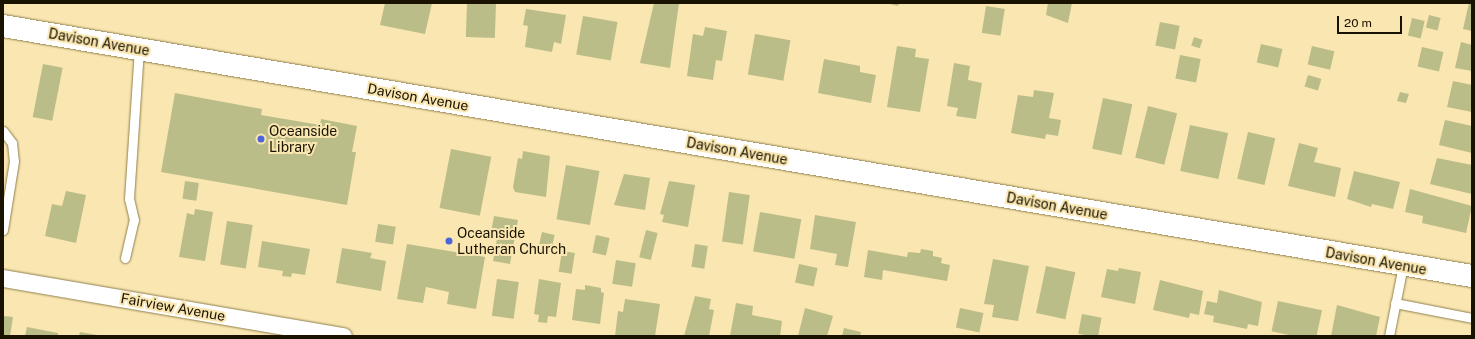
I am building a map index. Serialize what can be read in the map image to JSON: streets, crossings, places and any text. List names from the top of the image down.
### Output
{
  "streets": {
    "main road": ["Davison Avenue"],
    "street": ["Fairview Avenue"]
  },
  "places": ["Oceanside Library", "Oceanside Lutheran Church"],
  "scale_bar": "20 m"
}
